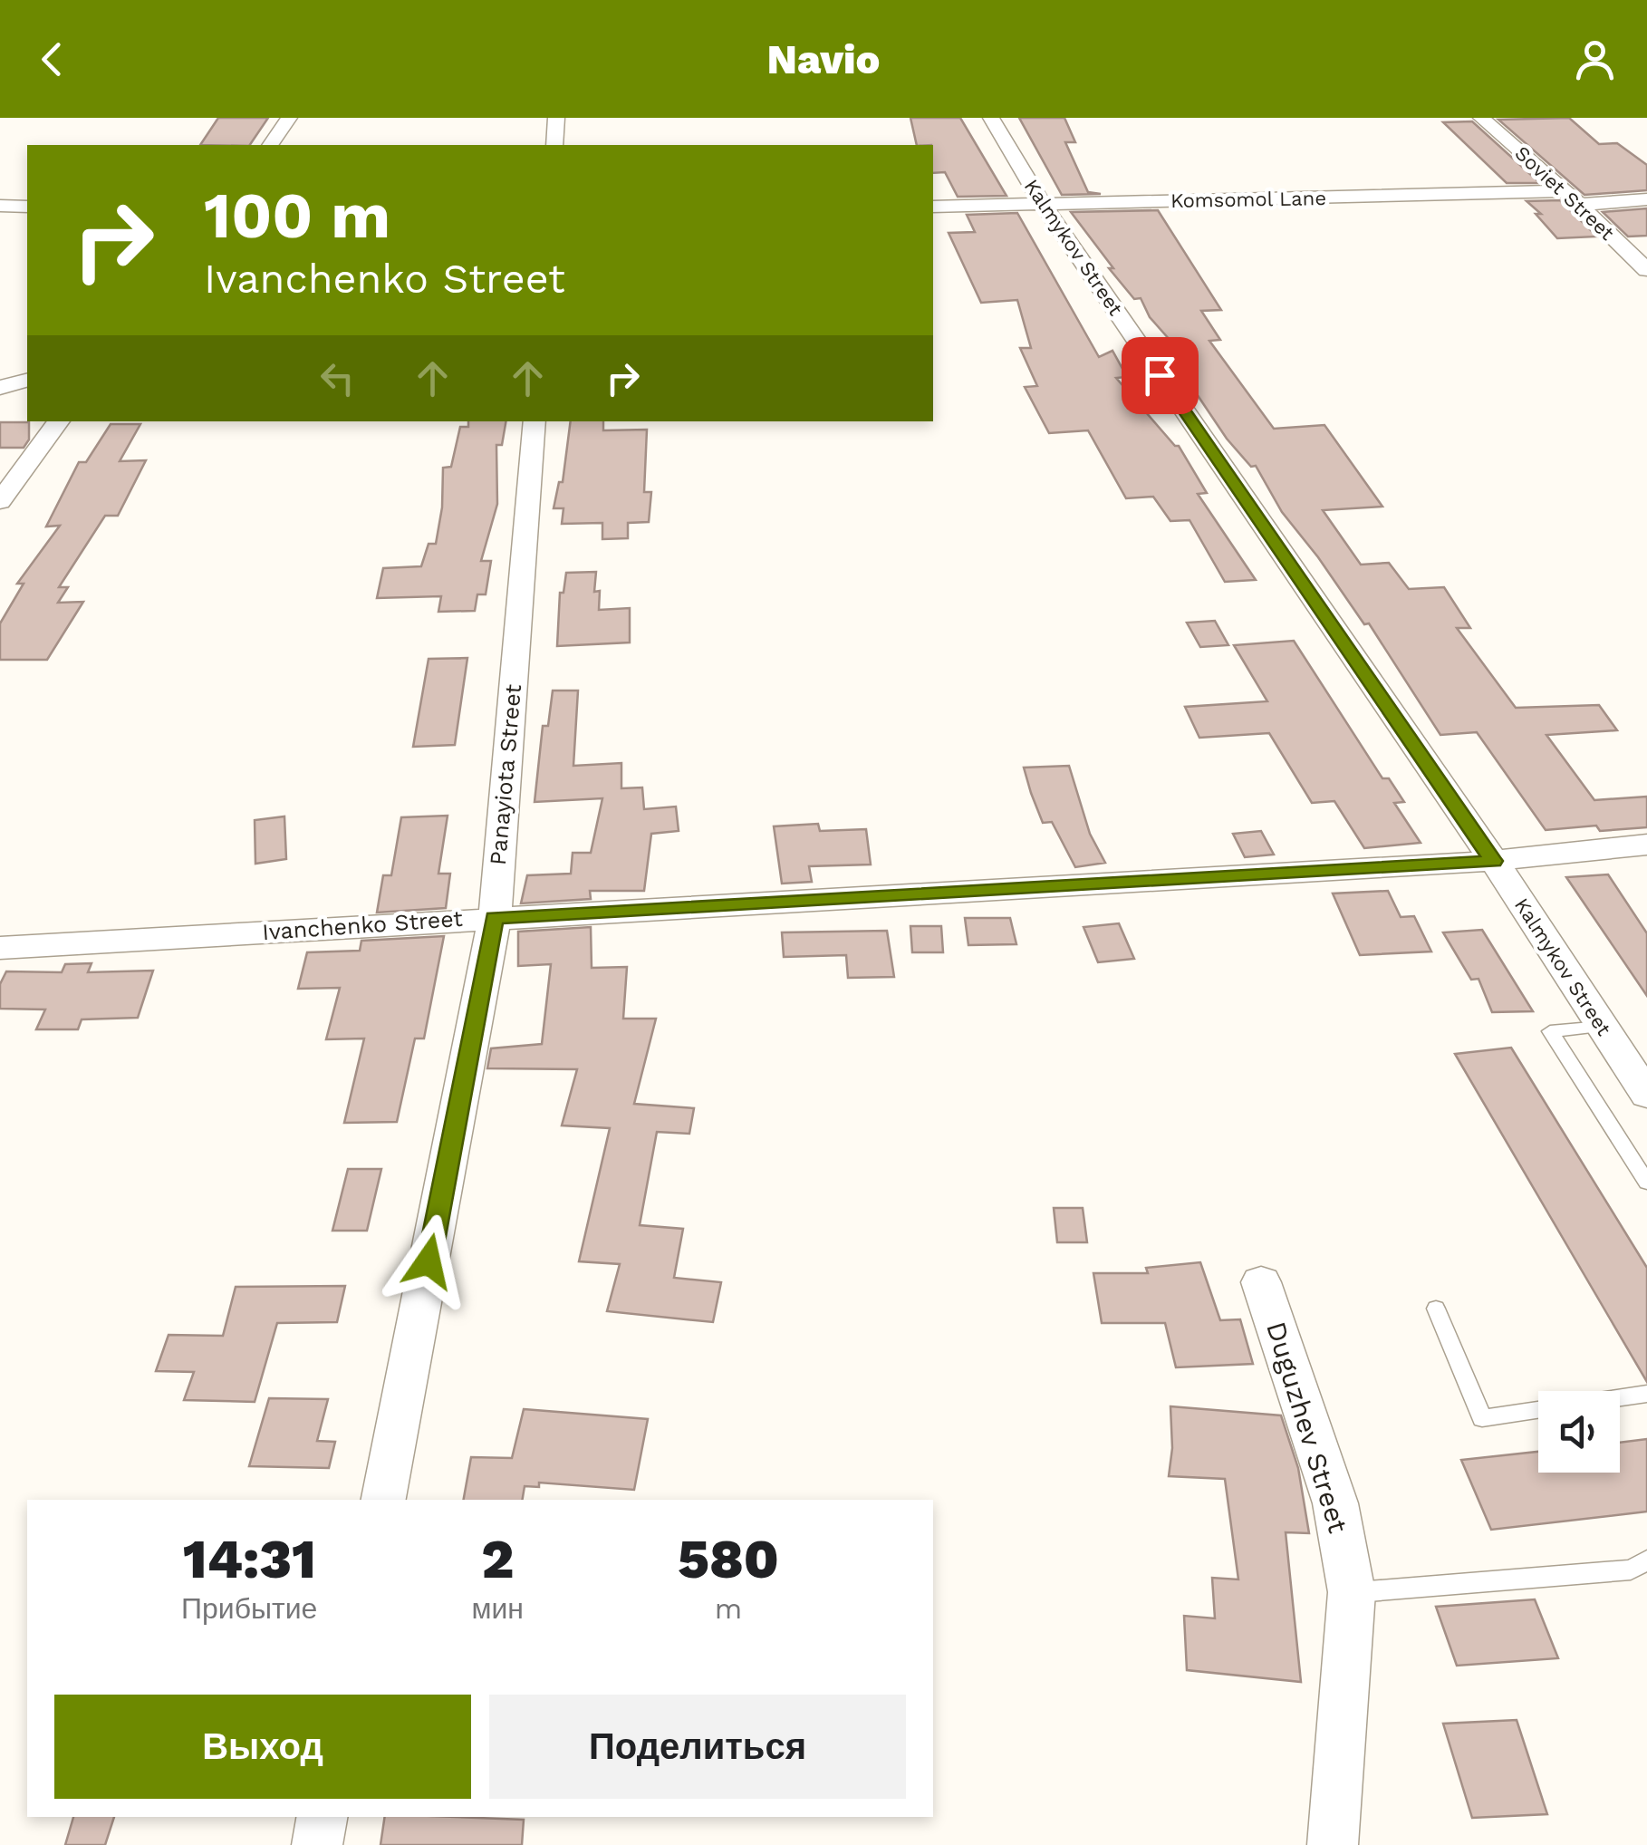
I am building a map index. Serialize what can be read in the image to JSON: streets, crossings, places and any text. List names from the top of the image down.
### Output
{
  "streets": {
    "street": [
      "Soviet Street",
      "Komsomol Lane",
      "Kalmykov Street",
      "Panayiota Street",
      "Ivanchenko Street",
      "Duguzhev Street"
    ]
  },
  "crossings": [
    ["Soviet Street", "Komsomol Lane"],
    ["Komsomol Lane", "Kalmykov Street"],
    ["Kalmykov Street", "Ivanchenko Street"],
    ["Panayiota Street", "Ivanchenko Street"]
  ],
  "page": {
    "header": "Navio",
    "turn": ["100 m", "Ivanchenko Street"],
    "eta": [
      "14:31",
      "Прибытие",
      "2",
      "мин",
      "580",
      "m"
    ],
    "buttons": ["Выход", "Поделиться"]
  }
}
